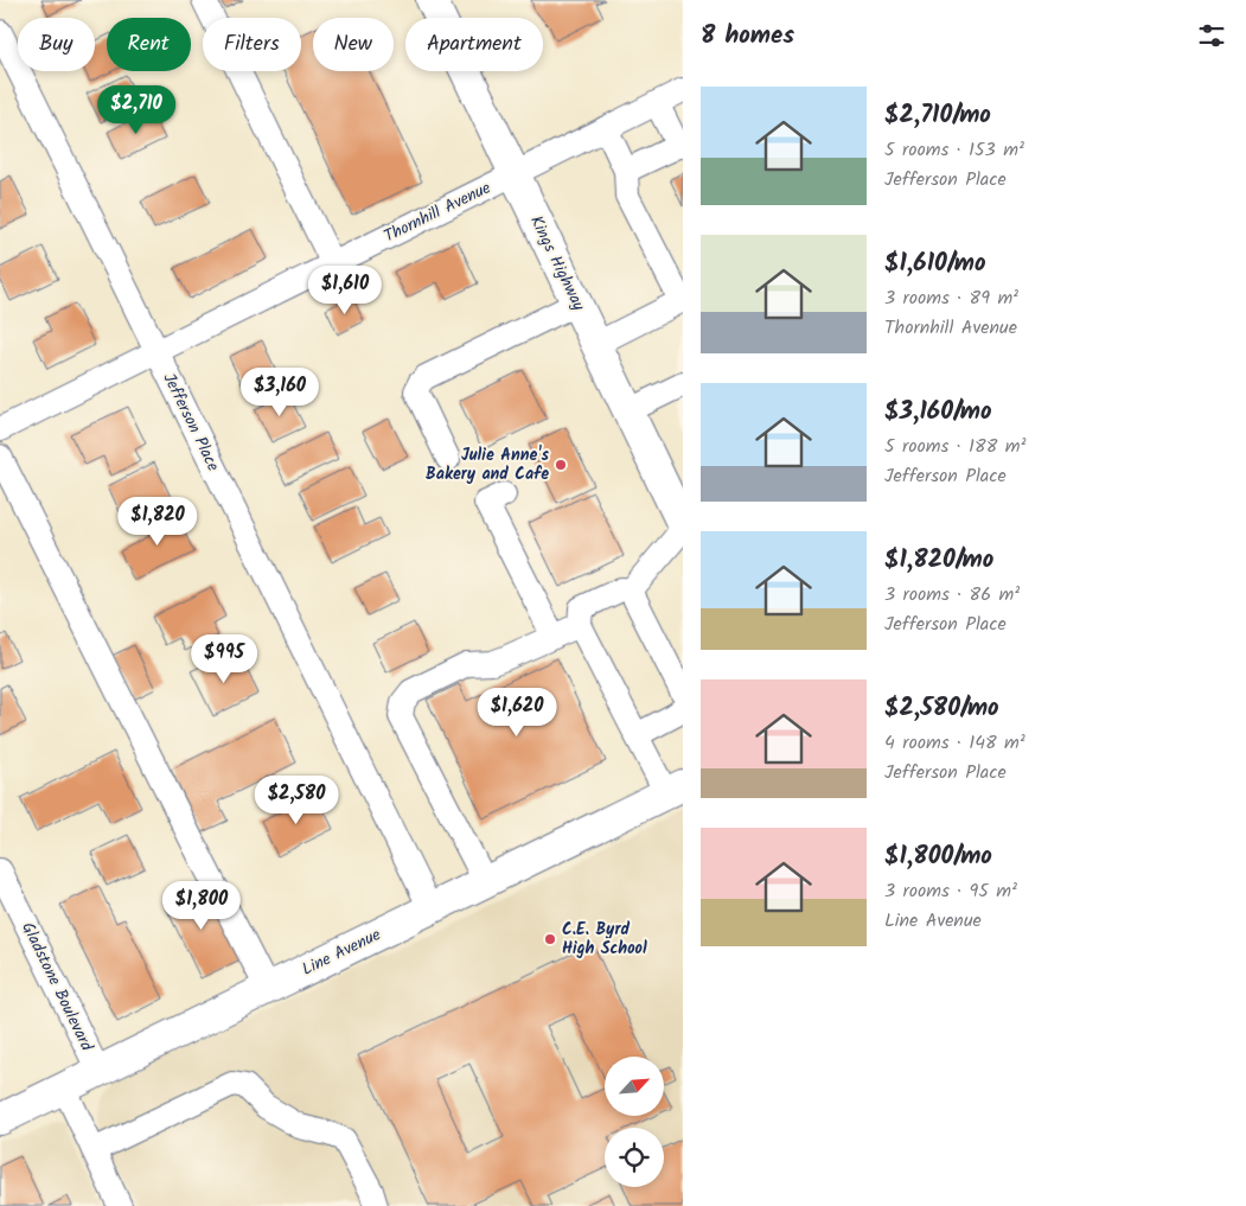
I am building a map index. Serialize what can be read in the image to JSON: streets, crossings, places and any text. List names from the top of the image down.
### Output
{
  "streets": {
    "main road": ["Kings Highway", "Line Avenue"],
    "street": ["Thornhill Avenue", "Jefferson Place", "Gladstone Boulevard"]
  },
  "crossings": [
    ["Thornhill Avenue", "Kings Highway"],
    ["Thornhill Avenue", "Jefferson Place"],
    ["Jefferson Place", "Line Avenue"],
    ["Line Avenue", "Gladstone Boulevard"]
  ],
  "places": ["Julie Anne's Bakery and Cafe", "C.E. Byrd High School"],
  "north": "top right",
  "page": {
    "heading": "8 homes",
    "chip": [
      "Buy",
      "Rent",
      "Filters",
      "New",
      "Apartment"
    ],
    "list": [
      {
        "name": "$2,710/mo",
        "note": "5 rooms · 153 m² · Jefferson Place"
      },
      {
        "name": "$1,610/mo",
        "note": "3 rooms · 89 m² · Thornhill Avenue"
      },
      {
        "name": "$3,160/mo",
        "note": "5 rooms · 188 m² · Jefferson Place"
      },
      {
        "name": "$1,820/mo",
        "note": "3 rooms · 86 m² · Jefferson Place"
      },
      {
        "name": "$2,580/mo",
        "note": "4 rooms · 148 m² · Jefferson Place"
      },
      {
        "name": "$1,800/mo",
        "note": "3 rooms · 95 m² · Line Avenue"
      }
    ],
    "price": [
      "$2,710",
      "$1,610",
      "$3,160",
      "$1,820",
      "$995",
      "$1,620",
      "$2,580",
      "$1,800"
    ]
  }
}
